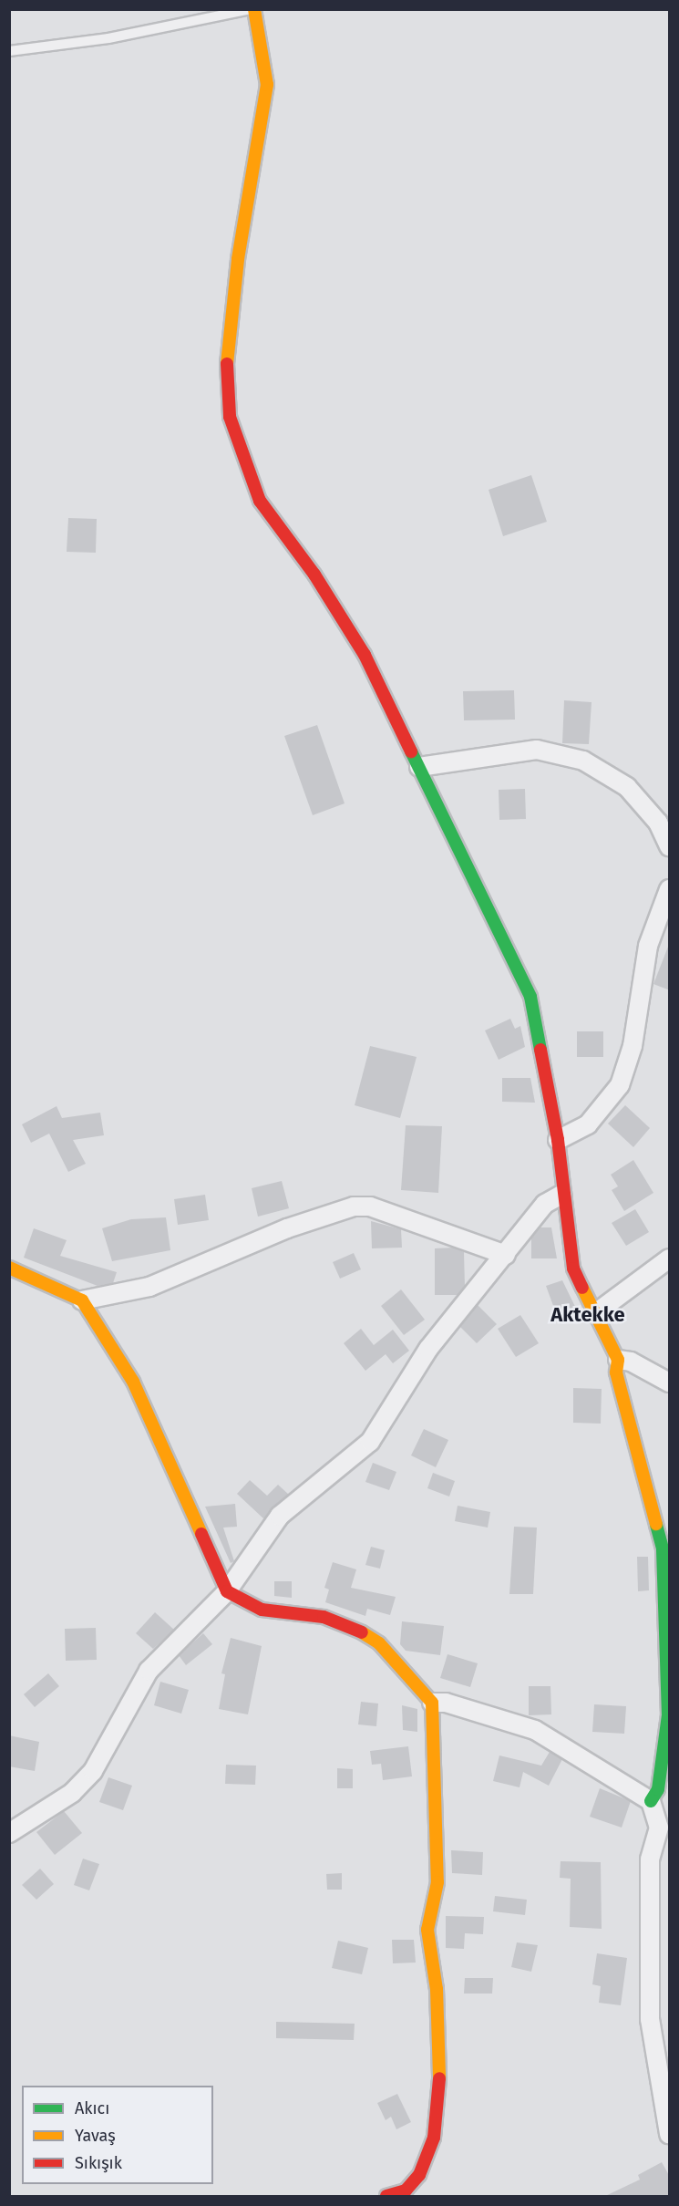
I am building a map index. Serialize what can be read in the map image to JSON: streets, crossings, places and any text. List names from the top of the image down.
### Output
{
  "districts": ["Aktekke"],
  "legend": ["Akıcı", "Yavaş", "Sıkışık"]
}
